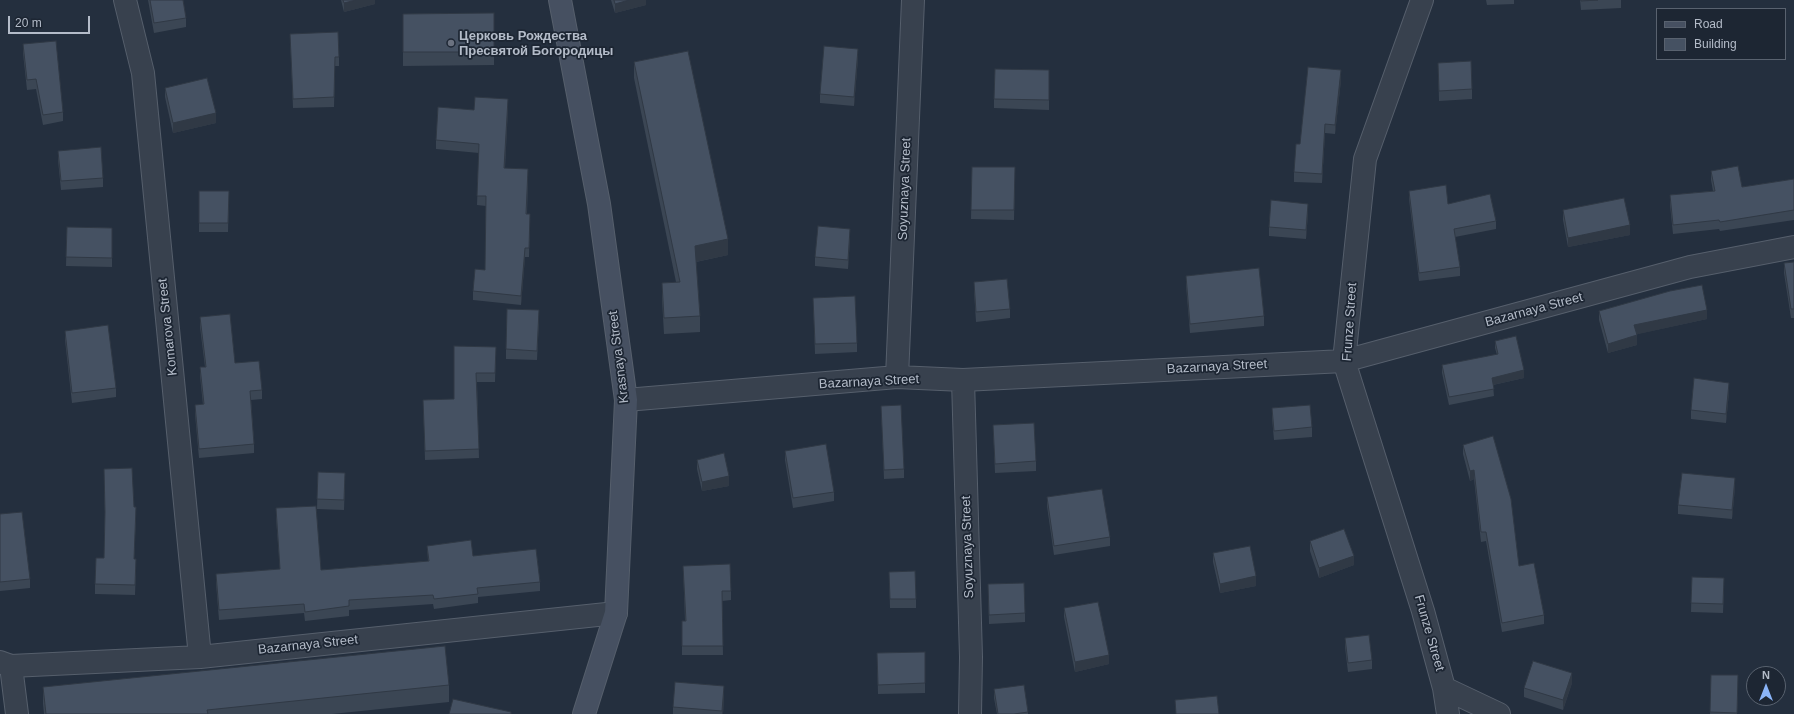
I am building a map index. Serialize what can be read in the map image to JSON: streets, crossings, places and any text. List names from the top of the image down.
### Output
{
  "streets": {
    "street": [
      "Soyuznaya Street",
      "Bazarnaya Street",
      "Frunze Street",
      "Komarova Street",
      "Krasnaya Street"
    ]
  },
  "crossings": [
    ["Soyuznaya Street", "Bazarnaya Street"],
    ["Bazarnaya Street", "Frunze Street"],
    ["Bazarnaya Street", "Komarova Street"],
    ["Bazarnaya Street", "Krasnaya Street"]
  ],
  "places": ["Церковь Рождества Пресвятой Богородицы"],
  "legend": ["Road", "Building"],
  "scale_bar": "20 m",
  "north": "top"
}
